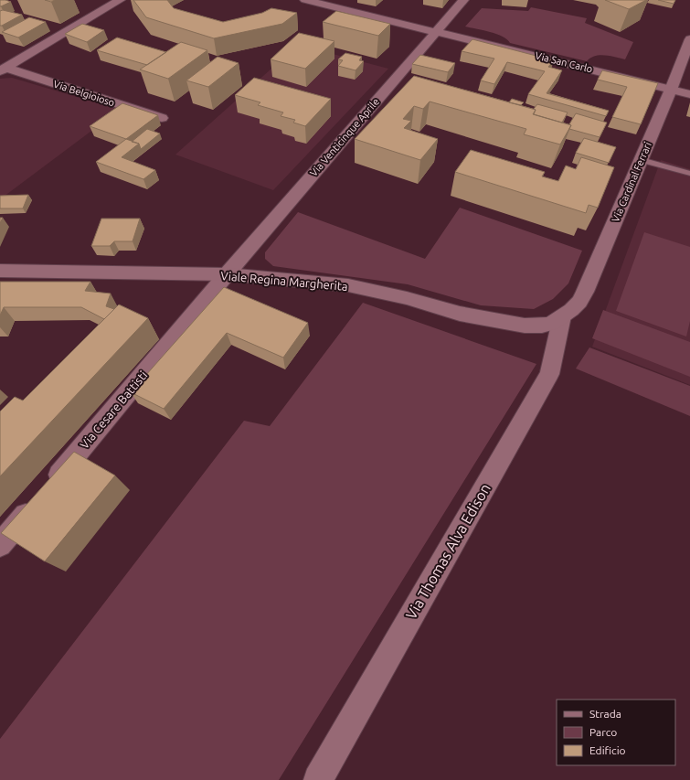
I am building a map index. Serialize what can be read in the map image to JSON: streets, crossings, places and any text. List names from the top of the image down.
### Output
{
  "streets": {
    "street": [
      "Via San Carlo",
      "Via Belgioioso",
      "Via Venticinque Aprile",
      "Via Cardinal Ferrari",
      "Viale Regina Margherita",
      "Via Cesare Battisti",
      "Via Thomas Alva Edison"
    ]
  },
  "crossings": [
    ["Via San Carlo", "Via Venticinque Aprile"],
    ["Via San Carlo", "Via Cardinal Ferrari"],
    ["Via Venticinque Aprile", "Viale Regina Margherita"],
    ["Via Venticinque Aprile", "Via Cesare Battisti"],
    ["Via Cardinal Ferrari", "Viale Regina Margherita"],
    ["Via Cardinal Ferrari", "Via Thomas Alva Edison"],
    ["Viale Regina Margherita", "Via Cesare Battisti"],
    ["Viale Regina Margherita", "Via Thomas Alva Edison"]
  ],
  "legend": ["Strada", "Parco", "Edificio"]
}
